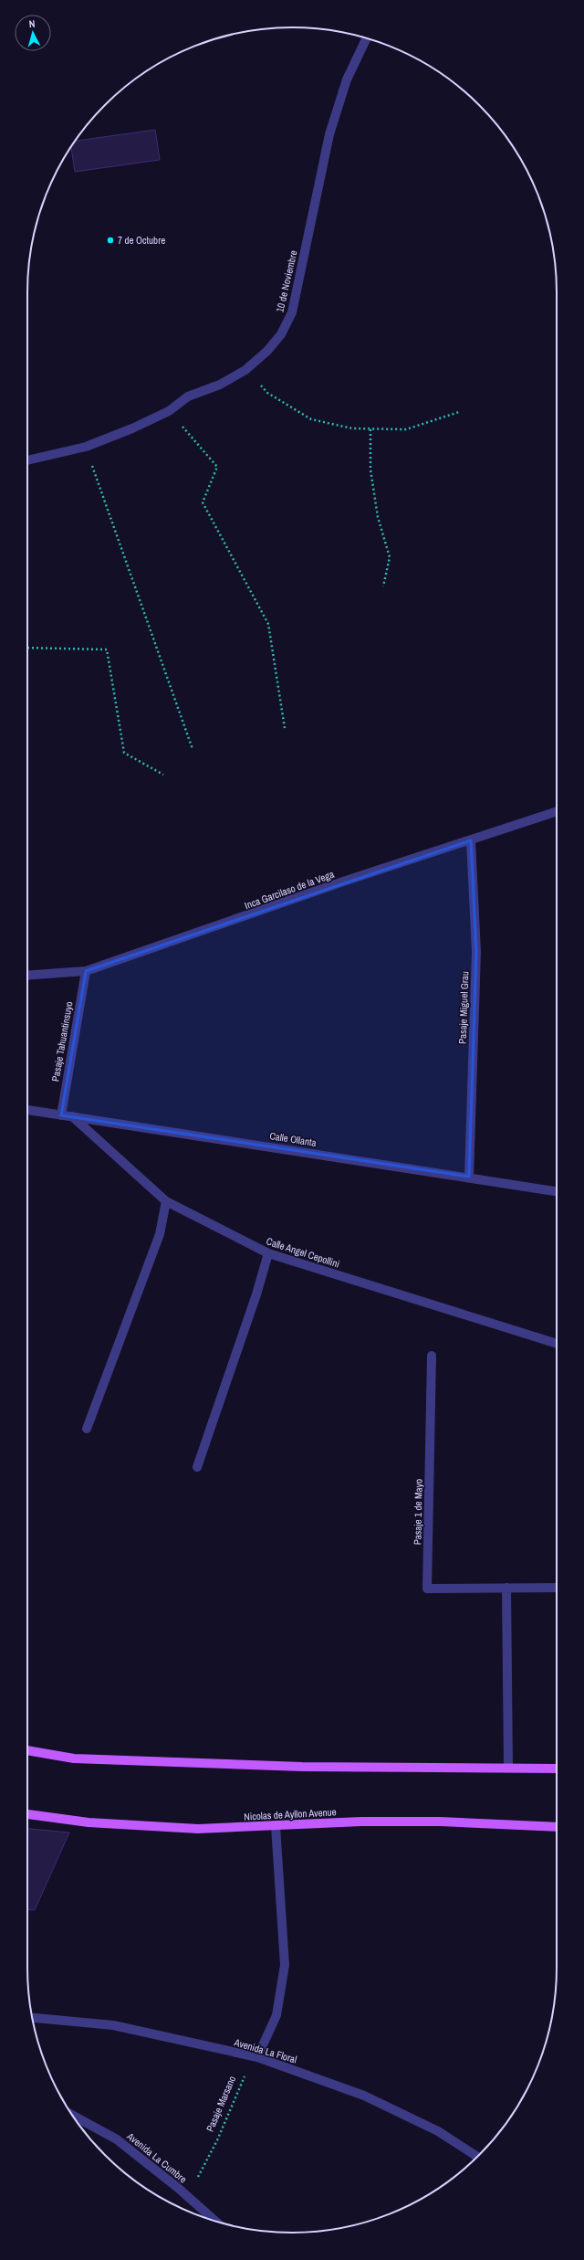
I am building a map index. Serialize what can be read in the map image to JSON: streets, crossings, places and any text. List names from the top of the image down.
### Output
{
  "streets": {
    "main road": ["Nicolas de Ayllon Avenue"],
    "street": [
      "10 de Noviembre",
      "Inca Garcilaso de la Vega",
      "Pasaje Miguel Grau",
      "Pasaje Tahuantinsuyo",
      "Calle Ollanta",
      "Calle Angel Cepollini",
      "Pasaje 1 de Mayo",
      "Avenida La Floral",
      "Avenida La Cumbre"
    ],
    "path": ["Pasaje Marsano"]
  },
  "crossings": [
    ["Inca Garcilaso de la Vega", "Pasaje Miguel Grau"],
    ["Inca Garcilaso de la Vega", "Pasaje Tahuantinsuyo"],
    ["Pasaje Miguel Grau", "Calle Ollanta"],
    ["Pasaje Tahuantinsuyo", "Calle Ollanta"],
    ["Calle Ollanta", "Calle Angel Cepollini"],
    ["Avenida La Floral", "Pasaje Marsano"],
    ["Pasaje Marsano", "Avenida La Cumbre"]
  ],
  "places": ["7 de Octubre"],
  "north": "top"
}
